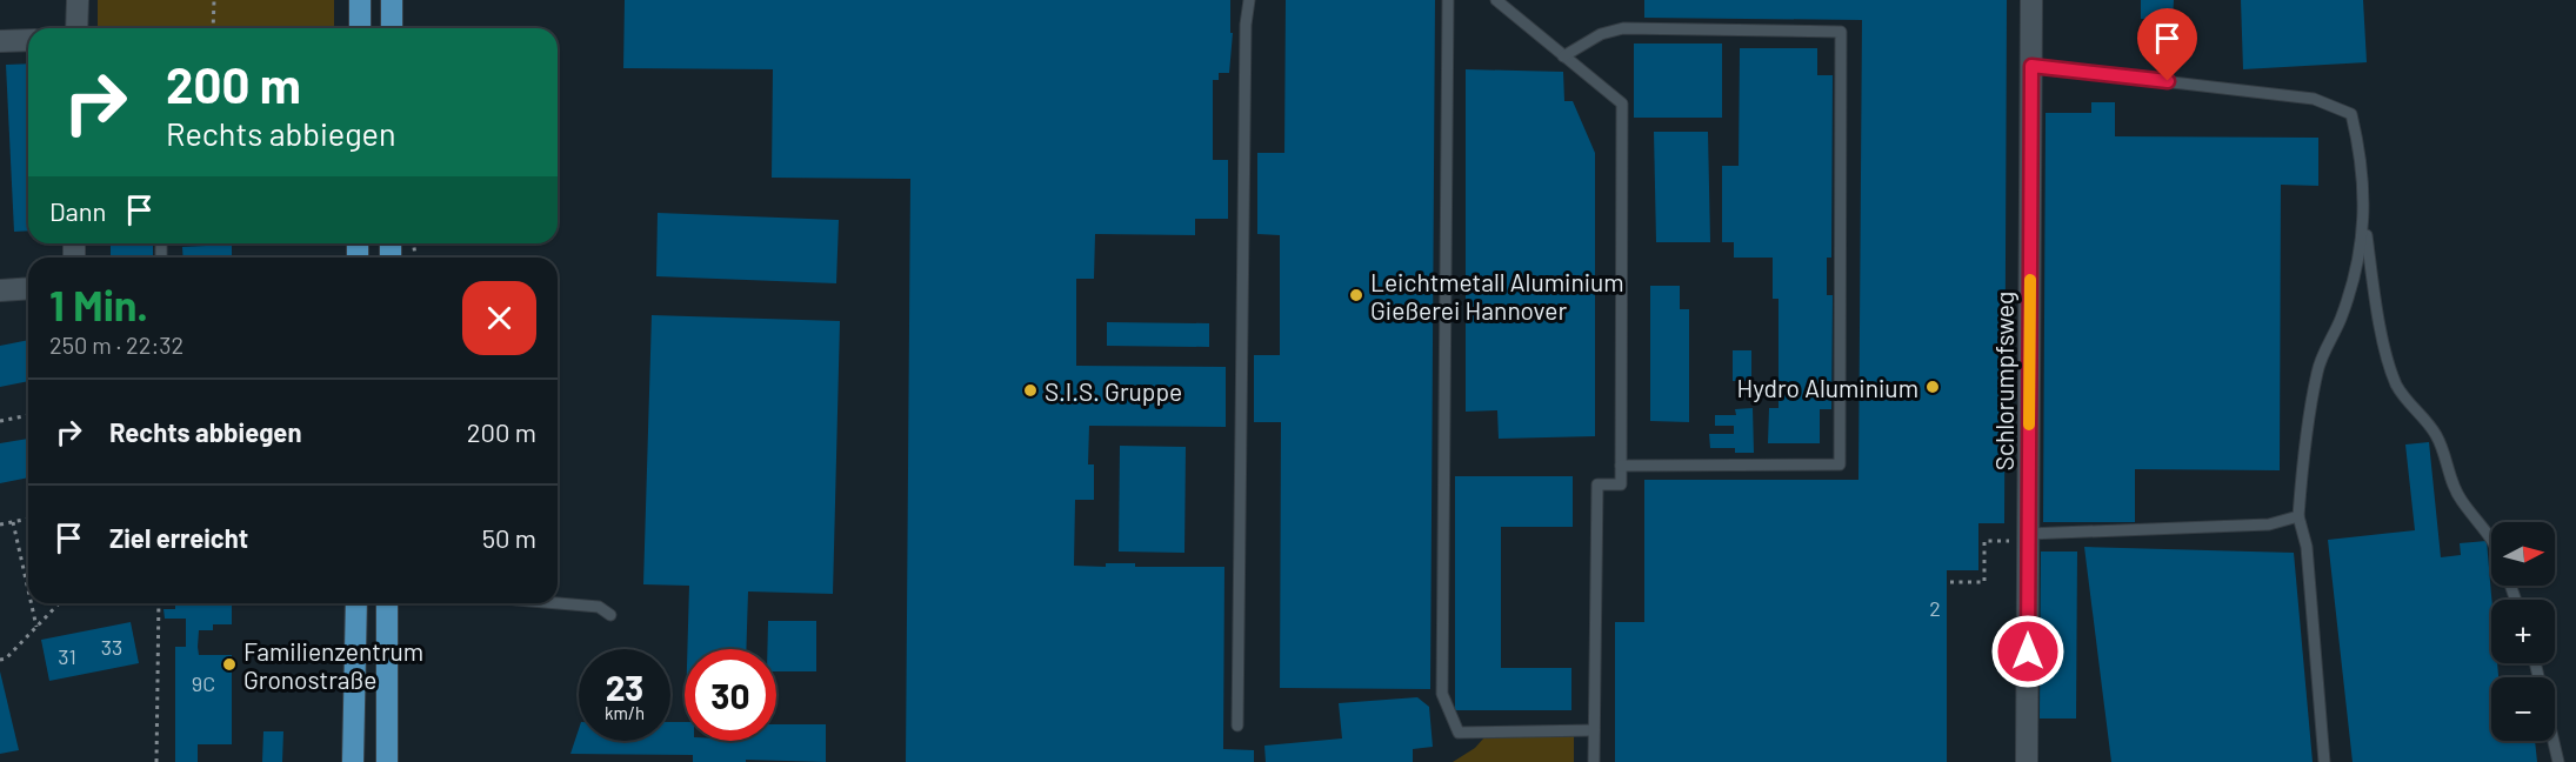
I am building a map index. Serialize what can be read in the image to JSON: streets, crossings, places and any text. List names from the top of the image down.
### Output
{
  "streets": {
    "street": ["Schlorumpfsweg"]
  },
  "places": [
    "Leichtmetall Aluminium Gießerei Hannover",
    "Hydro Aluminium",
    "S.I.S. Gruppe",
    "Familienzentrum Gronostraße"
  ],
  "house_numbers": [
    "2",
    "33",
    "31",
    "9C"
  ],
  "north": "right",
  "page": {
    "turn": ["200 m", "Rechts abbiegen"],
    "then": "Dann",
    "heading": ["1 Min.", "250 m · 22:32"],
    "list": [
      {
        "name": "Rechts abbiegen",
        "value": "200 m"
      },
      {
        "name": "Ziel erreicht",
        "value": "50 m"
      }
    ],
    "map_buttons": ["+", "−"],
    "speed": "23 km/h",
    "limit": "30"
  }
}
